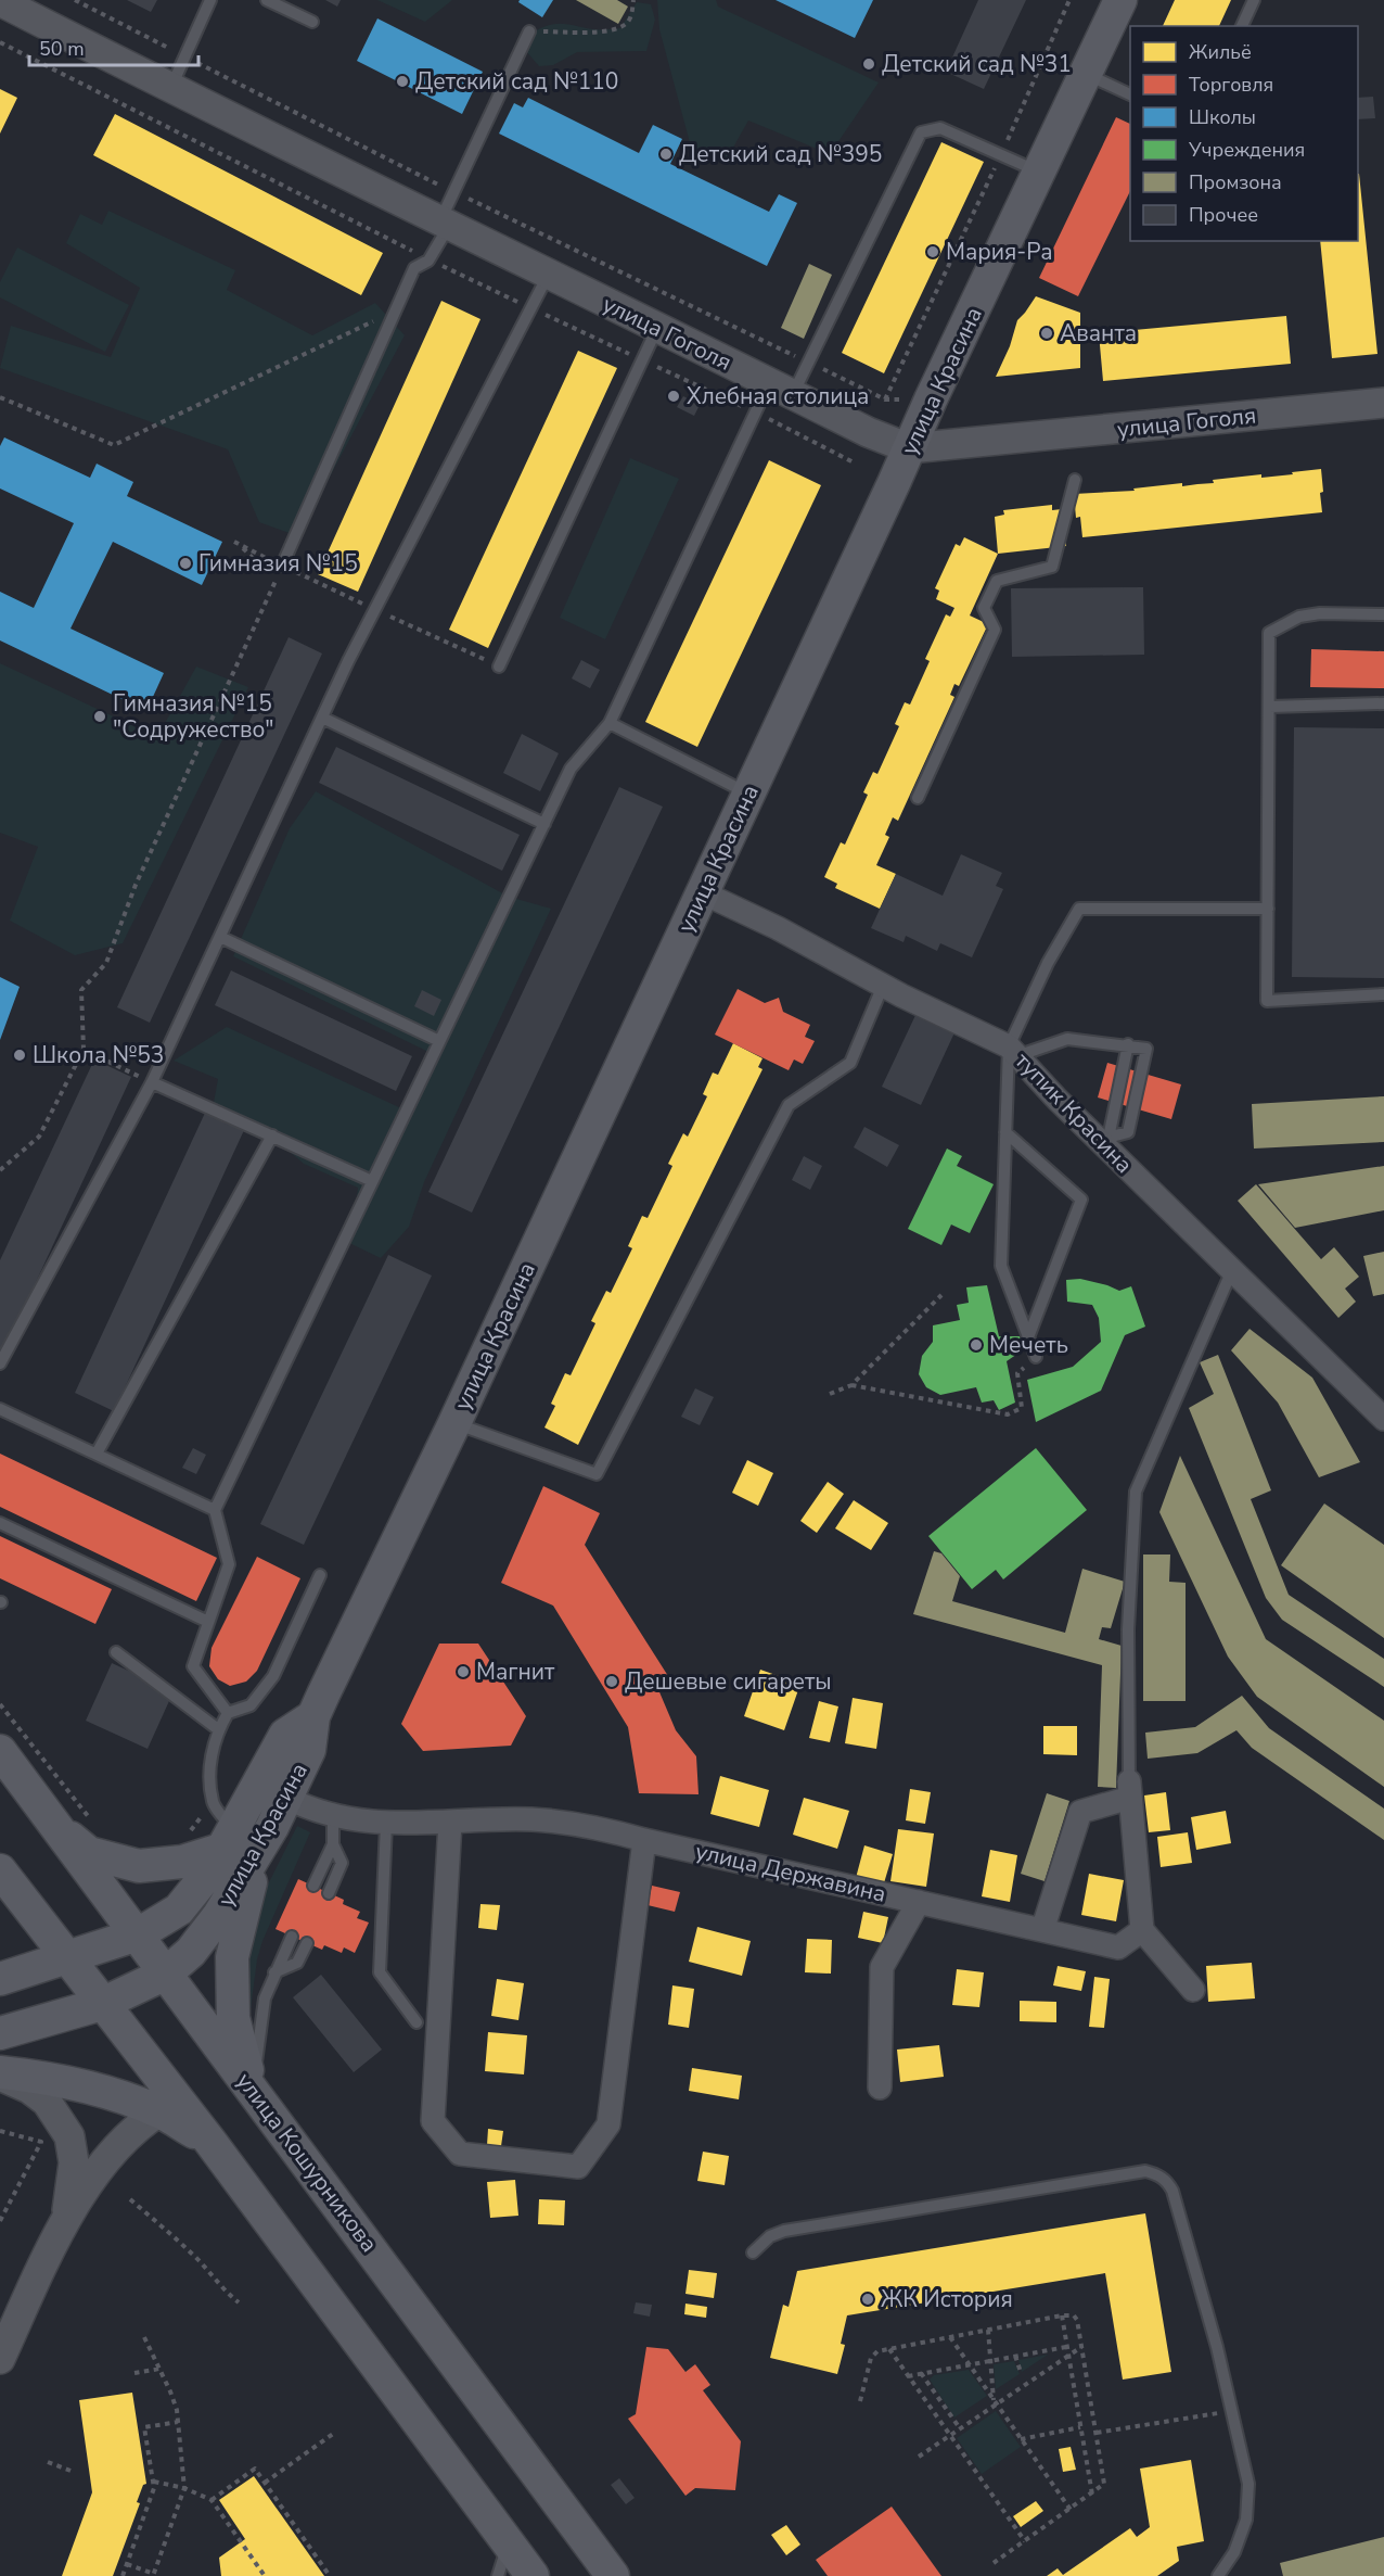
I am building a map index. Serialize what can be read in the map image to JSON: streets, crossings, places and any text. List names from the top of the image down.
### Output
{
  "streets": {
    "main road": ["улица Красина", "улица Кошурникова"],
    "street": ["улица Гоголя", "тупик Красина", "улица Державина"]
  },
  "crossings": [
    ["улица Гоголя", "улица Красина"],
    ["улица Красина", "тупик Красина"],
    ["улица Красина", "улица Державина"],
    ["улица Красина", "улица Кошурникова"]
  ],
  "places": [
    "Детский сад №31",
    "Детский сад №110",
    "Детский сад №395",
    "Мария-Ра",
    "Аванта",
    "Хлебная столица",
    "Гимназия №15",
    "Гимназия №15 \"Содружество\"",
    "Школа №53",
    "Мечеть",
    "Магнит",
    "Дешевые сигареты",
    "ЖК История"
  ],
  "legend": [
    "Жильё",
    "Торговля",
    "Школы",
    "Учреждения",
    "Промзона",
    "Прочее"
  ],
  "scale_bar": "50 m"
}
